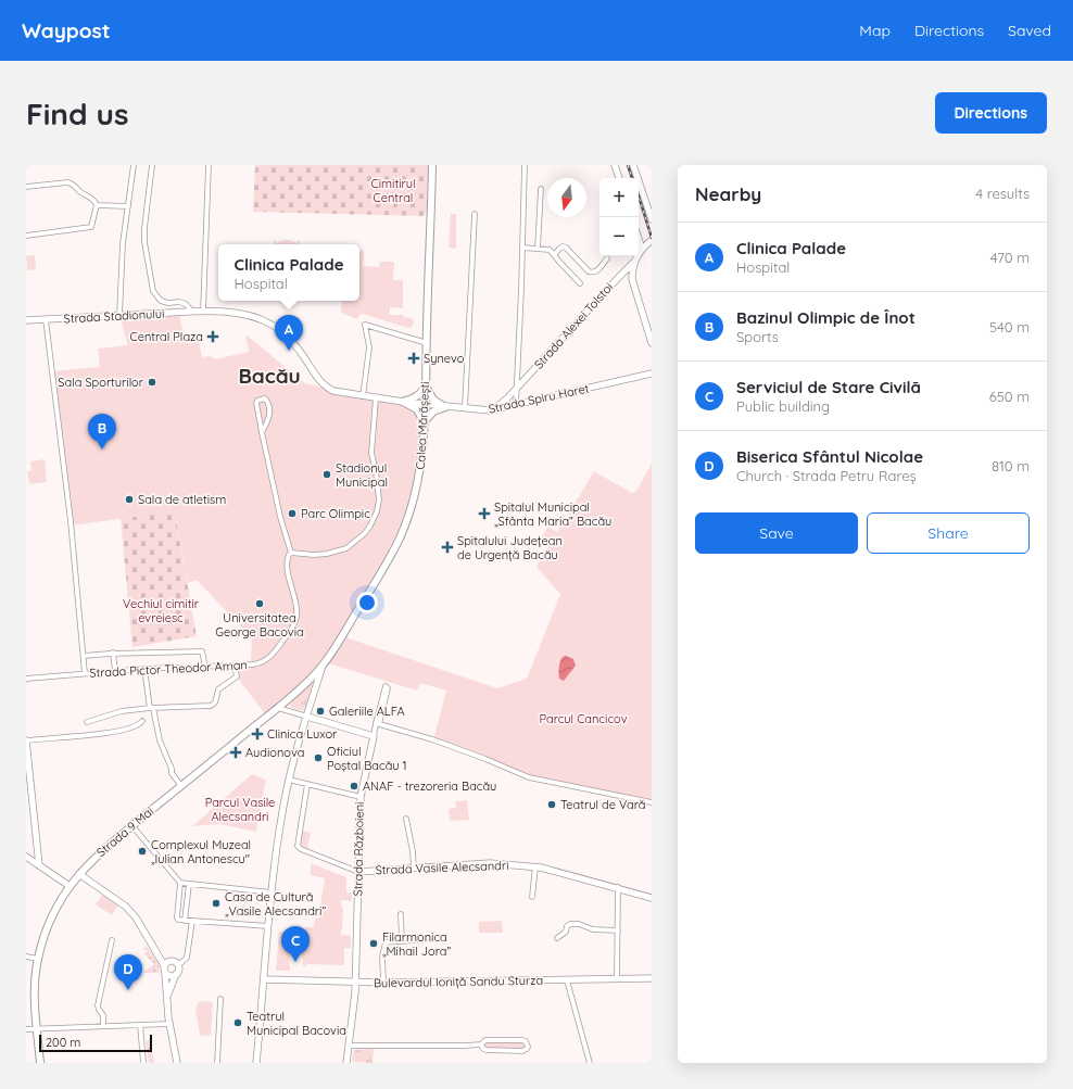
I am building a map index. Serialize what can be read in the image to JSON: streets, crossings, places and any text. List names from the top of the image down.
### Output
{
  "streets": {
    "main road": ["Calea Mărășești", "Strada 9 Mai"],
    "street": [
      "Strada Stadionului",
      "Strada Alexei Tolstoi",
      "Strada Spiru Haret",
      "Strada Pictor Theodor Aman",
      "Strada Războieni",
      "Strada Vasile Alecsandri",
      "Bulevardul Ioniță Sandu Sturza"
    ]
  },
  "crossings": [
    ["Strada Stadionului", "Strada Spiru Haret"],
    ["Strada Alexei Tolstoi", "Strada Spiru Haret"],
    ["Strada Spiru Haret", "Calea Mărășești"],
    ["Calea Mărășești", "Strada 9 Mai"],
    ["Calea Mărășești", "Bulevardul Ioniță Sandu Sturza"],
    ["Strada Războieni", "Strada Vasile Alecsandri"],
    ["Strada Războieni", "Bulevardul Ioniță Sandu Sturza"]
  ],
  "districts": ["Bacău"],
  "parks": [
    "Cimitirul Central",
    "Vechiul cimitir evreiesc",
    "Parcul Cancicov",
    "Parcul Vasile Alecsandri"
  ],
  "places": {
    "health": [
      "Central Plaza",
      "Synevo",
      "Spitalul Municipal „Sfânta Maria” Bacău",
      "Spitalului Județean de Urgență Bacău",
      "Clinica Luxor",
      "Audionova"
    ],
    "other": [
      "Sala Sporturilor",
      "Stadionul Municipal",
      "Sala de atletism",
      "Parc Olimpic",
      "Universitatea George Bacovia",
      "Galeriile ALFA",
      "Oficiul Poştal Bacău 1",
      "ANAF - trezoreria Bacău",
      "Teatrul de Vară",
      "Complexul Muzeal „Iulian Antonescu\"",
      "Casa de Cultură „Vasile Alecsandri”",
      "Filarmonica „Mihail Jora”",
      "Teatrul Municipal Bacovia"
    ]
  },
  "scale_bar": "200 m",
  "north": "bottom",
  "page": {
    "header": "Waypost",
    "nav": ["Map", "Directions", "Saved"],
    "buttons": [
      "Directions",
      ["Save", "Share"]
    ],
    "title": "Find us",
    "heading": ["Nearby", "4 results"],
    "map_buttons": ["+", "−"],
    "list": [
      {
        "mark": "A",
        "name": "Clinica Palade",
        "note": "Hospital",
        "value": "470 m"
      },
      {
        "mark": "B",
        "name": "Bazinul Olimpic de Înot",
        "note": "Sports",
        "value": "540 m"
      },
      {
        "mark": "C",
        "name": "Serviciul de Stare Civilă",
        "note": "Public building",
        "value": "650 m"
      },
      {
        "mark": "D",
        "name": "Biserica Sfântul Nicolae",
        "note": "Church · Strada Petru Rareș",
        "value": "810 m"
      }
    ],
    "popup": ["Clinica Palade", "Hospital"],
    "pins": [
      "A",
      "B",
      "C",
      "D"
    ],
    "scale": "200 m"
  }
}
